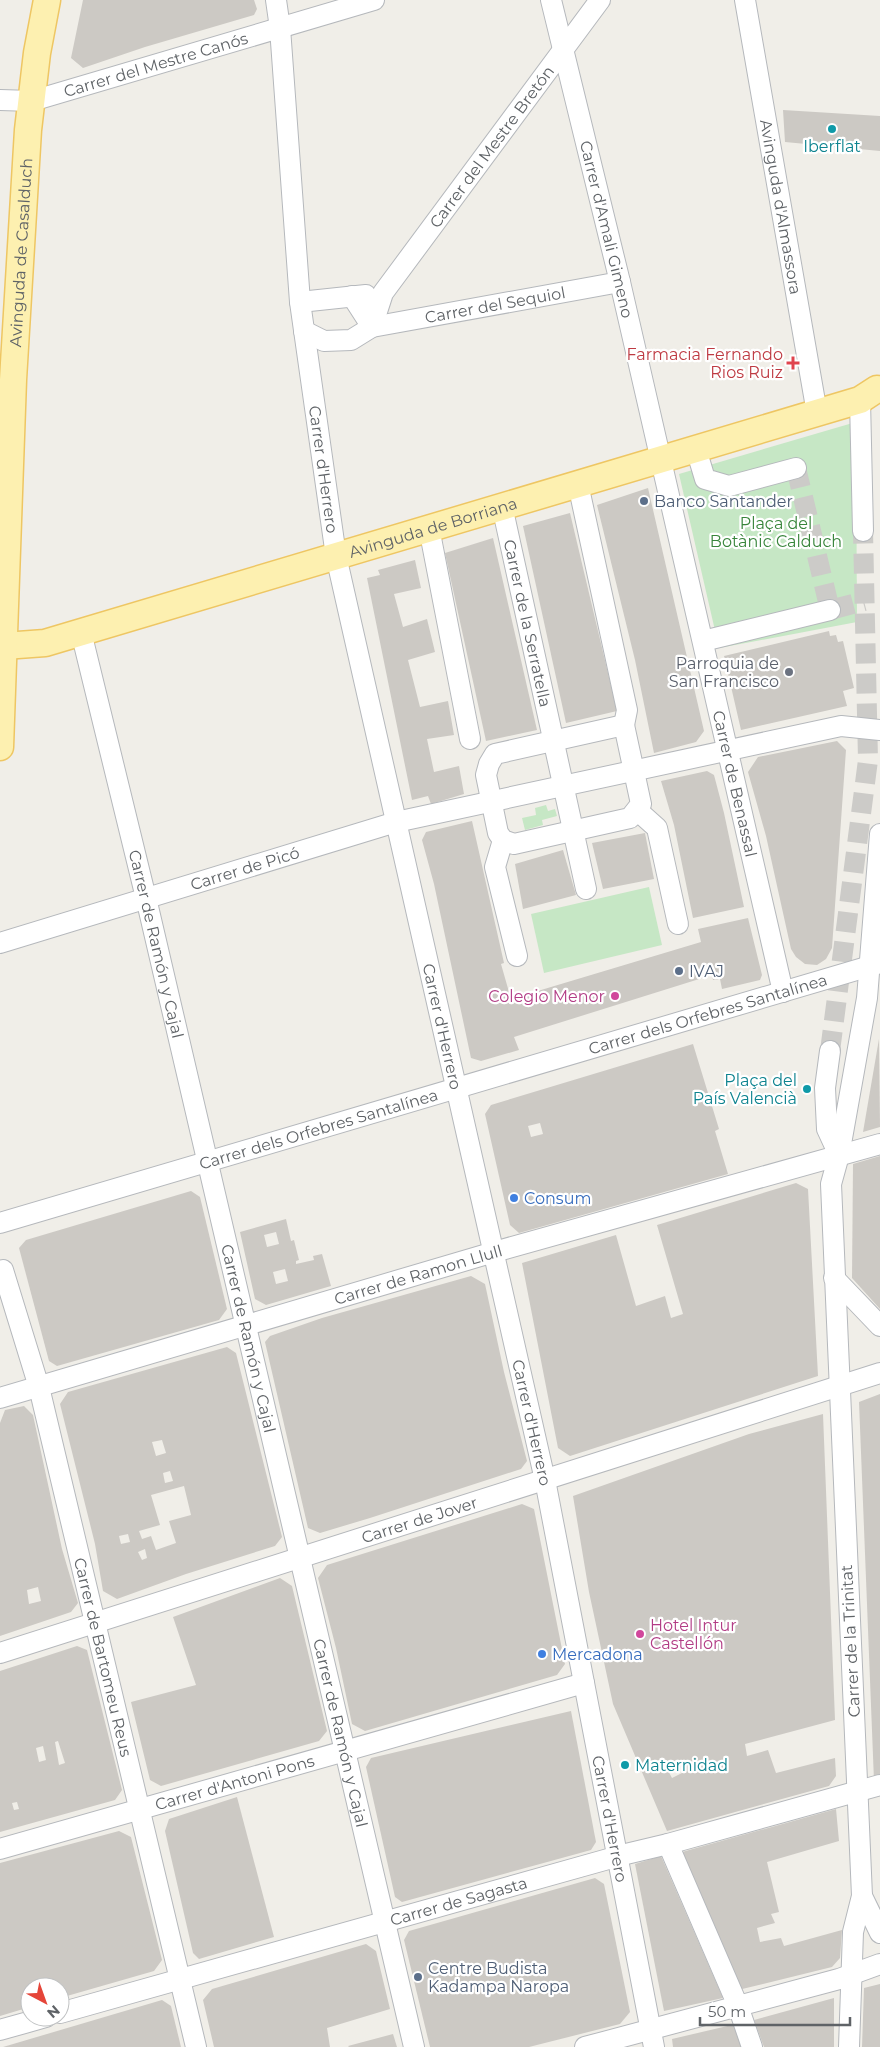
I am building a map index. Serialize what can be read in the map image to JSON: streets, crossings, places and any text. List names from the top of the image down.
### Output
{
  "streets": {
    "main road": ["Avinguda de Casalduch", "Avinguda de Borriana"],
    "street": [
      "Carrer del Mestre Canós",
      "Carrer del Mestre Bretón",
      "Avinguda d'Almassora",
      "Carrer d'Amali Gimeno",
      "Carrer del Sequiol",
      "Carrer d'Herrero",
      "Carrer de la Serratella",
      "Carrer de Benassal",
      "Carrer de Picó",
      "Carrer de Ramón y Cajal",
      "Carrer dels Orfebres Santalínea",
      "Carrer de Ramon Llull",
      "Carrer de Jover",
      "Carrer de la Trinitat",
      "Carrer de Bartomeu Reus",
      "Carrer d'Antoni Pons",
      "Carrer de Sagasta"
    ]
  },
  "crossings": [
    ["Carrer del Mestre Canós", "Avinguda de Casalduch"],
    ["Carrer del Mestre Canós", "Carrer d'Herrero"],
    ["Carrer del Mestre Bretón", "Carrer d'Amali Gimeno"],
    ["Carrer del Mestre Bretón", "Carrer del Sequiol"],
    ["Avinguda d'Almassora", "Avinguda de Borriana"],
    ["Carrer d'Amali Gimeno", "Carrer del Sequiol"],
    ["Carrer d'Amali Gimeno", "Avinguda de Borriana"],
    ["Carrer d'Amali Gimeno", "Carrer de Benassal"],
    ["Avinguda de Casalduch", "Avinguda de Borriana"],
    ["Carrer d'Herrero", "Avinguda de Borriana"],
    ["Carrer d'Herrero", "Carrer de Picó"],
    ["Carrer d'Herrero", "Carrer dels Orfebres Santalínea"],
    ["Carrer d'Herrero", "Carrer de Ramon Llull"],
    ["Carrer d'Herrero", "Carrer de Jover"],
    ["Carrer d'Herrero", "Carrer d'Antoni Pons"],
    ["Carrer d'Herrero", "Carrer de Sagasta"],
    ["Avinguda de Borriana", "Carrer de la Serratella"],
    ["Avinguda de Borriana", "Carrer de Benassal"],
    ["Avinguda de Borriana", "Carrer de Ramón y Cajal"],
    ["Carrer de la Serratella", "Carrer de Picó"],
    ["Carrer de Benassal", "Carrer de Picó"],
    ["Carrer de Benassal", "Carrer dels Orfebres Santalínea"],
    ["Carrer de Picó", "Carrer de Ramón y Cajal"],
    ["Carrer de Ramón y Cajal", "Carrer dels Orfebres Santalínea"],
    ["Carrer de Ramón y Cajal", "Carrer de Ramon Llull"],
    ["Carrer de Ramón y Cajal", "Carrer de Jover"],
    ["Carrer de Ramón y Cajal", "Carrer d'Antoni Pons"],
    ["Carrer de Ramón y Cajal", "Carrer de Sagasta"],
    ["Carrer de Ramon Llull", "Carrer de la Trinitat"],
    ["Carrer de Ramon Llull", "Carrer de Bartomeu Reus"],
    ["Carrer de Jover", "Carrer de la Trinitat"],
    ["Carrer de Jover", "Carrer de Bartomeu Reus"],
    ["Carrer de la Trinitat", "Carrer de Sagasta"],
    ["Carrer de Bartomeu Reus", "Carrer d'Antoni Pons"],
    ["Carrer de Bartomeu Reus", "Carrer de Sagasta"]
  ],
  "parks": ["Plaça del Botànic Calduch"],
  "places": {
    "other": [
      "Iberflat",
      "Banco Santander",
      "Parroquia de San Francisco",
      "IVAJ",
      "Colegio Menor",
      "Plaça del País Valencià",
      "Consum",
      "Hotel Intur Castellón",
      "Mercadona",
      "Maternidad",
      "Centre Budista Kadampa Naropa"
    ],
    "health": ["Farmacia Fernando Rios Ruiz"]
  },
  "scale_bar": "50 m",
  "north": "bottom right"
}
